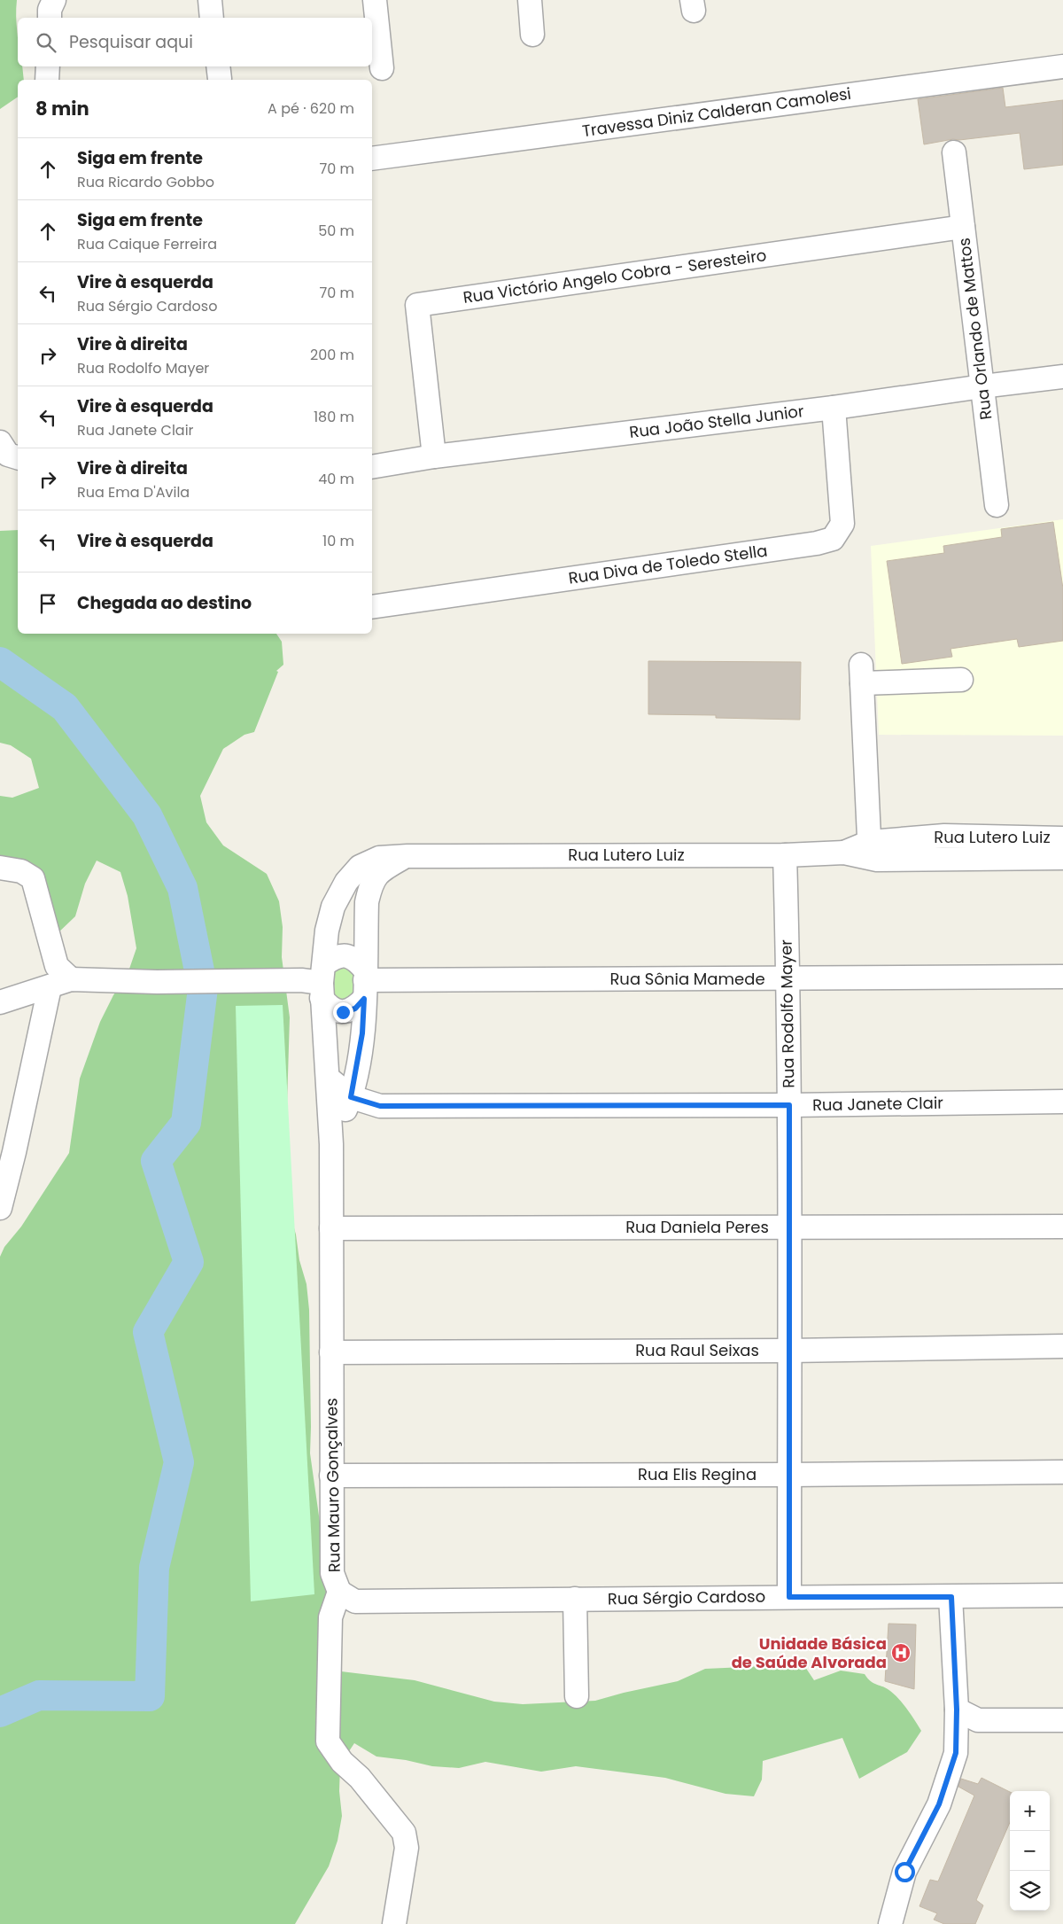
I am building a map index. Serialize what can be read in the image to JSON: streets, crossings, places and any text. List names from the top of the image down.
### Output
{
  "streets": {
    "street": [
      "Travessa Diniz Calderan Camolesi",
      "Rua Victório Angelo Cobra - Seresteiro",
      "Rua Orlando de Mattos",
      "Rua João Stella Junior",
      "Rua Diva de Toledo Stella",
      "Rua Lutero Luiz",
      "Rua Sônia Mamede",
      "Rua Rodolfo Mayer",
      "Rua Janete Clair",
      "Rua Daniela Peres",
      "Rua Raul Seixas",
      "Rua Elis Regina",
      "Rua Mauro Gonçalves",
      "Rua Sérgio Cardoso"
    ]
  },
  "crossings": [
    ["Rua Victório Angelo Cobra - Seresteiro", "Rua Orlando de Mattos"],
    ["Rua Victório Angelo Cobra - Seresteiro", "Rua João Stella Junior"],
    ["Rua Orlando de Mattos", "Rua João Stella Junior"],
    ["Rua João Stella Junior", "Rua Diva de Toledo Stella"],
    ["Rua Lutero Luiz", "Rua Sônia Mamede"],
    ["Rua Lutero Luiz", "Rua Rodolfo Mayer"],
    ["Rua Lutero Luiz", "Rua Mauro Gonçalves"],
    ["Rua Sônia Mamede", "Rua Rodolfo Mayer"],
    ["Rua Sônia Mamede", "Rua Mauro Gonçalves"],
    ["Rua Rodolfo Mayer", "Rua Janete Clair"],
    ["Rua Rodolfo Mayer", "Rua Daniela Peres"],
    ["Rua Rodolfo Mayer", "Rua Raul Seixas"],
    ["Rua Rodolfo Mayer", "Rua Elis Regina"],
    ["Rua Rodolfo Mayer", "Rua Sérgio Cardoso"],
    ["Rua Janete Clair", "Rua Mauro Gonçalves"],
    ["Rua Daniela Peres", "Rua Mauro Gonçalves"],
    ["Rua Raul Seixas", "Rua Mauro Gonçalves"],
    ["Rua Elis Regina", "Rua Mauro Gonçalves"],
    ["Rua Mauro Gonçalves", "Rua Sérgio Cardoso"]
  ],
  "places": {
    "hospital": ["Unidade Básica de Saúde Alvorada"]
  },
  "page": {
    "search": "Pesquisar aqui",
    "heading": ["8 min", "A pé · 620 m"],
    "list": [
      ["Siga em frente", "Rua Ricardo Gobbo", "70 m"],
      ["Siga em frente", "Rua Caique Ferreira", "50 m"],
      ["Vire à esquerda", "Rua Sérgio Cardoso", "70 m"],
      ["Vire à direita", "Rua Rodolfo Mayer", "200 m"],
      ["Vire à esquerda", "Rua Janete Clair", "180 m"],
      ["Vire à direita", "Rua Ema D'Avila", "40 m"],
      ["Vire à esquerda", "10 m"],
      "Chegada ao destino"
    ],
    "map_buttons": ["+", "−"]
  }
}
